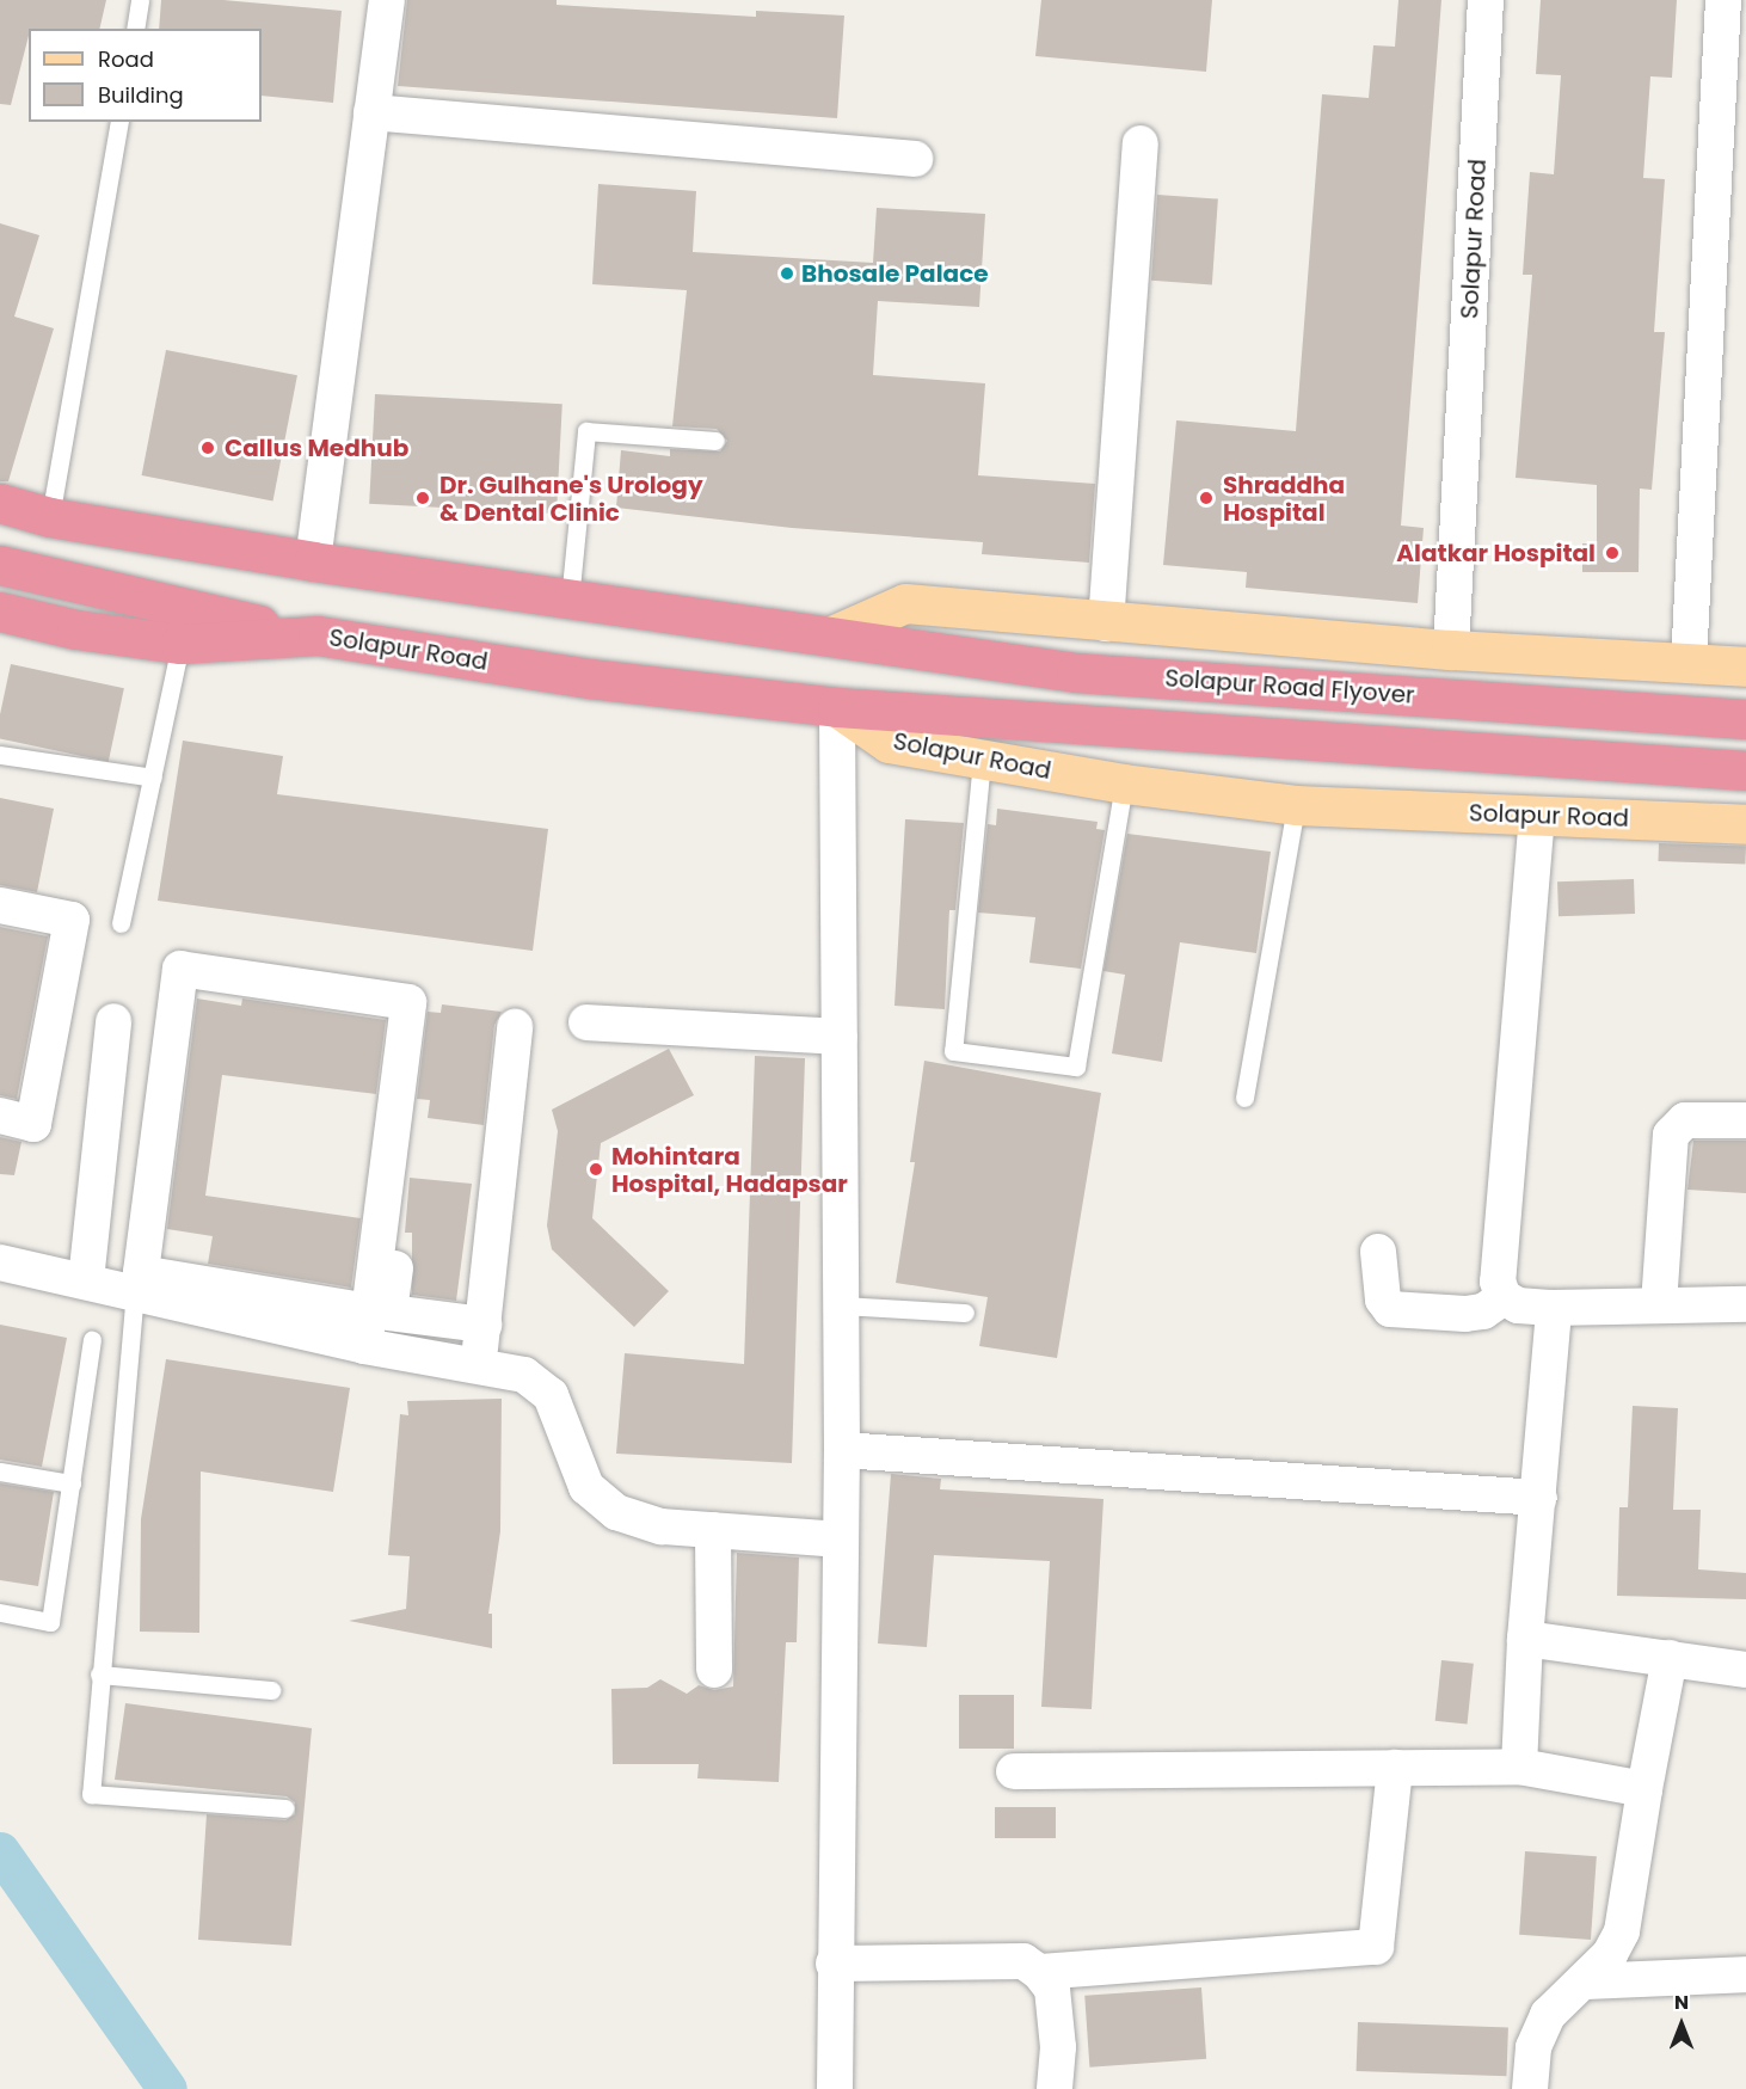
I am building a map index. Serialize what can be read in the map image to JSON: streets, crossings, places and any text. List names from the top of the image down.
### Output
{
  "streets": {
    "highway": ["Solapur Road", "Solapur Road Flyover"]
  },
  "places": [
    "Bhosale Palace",
    "Callus Medhub",
    "Dr. Gulhane's Urology & Dental Clinic",
    "Shraddha Hospital",
    "Alatkar Hospital",
    "Mohintara Hospital, Hadapsar"
  ],
  "legend": ["Road", "Building"],
  "north": "top"
}
